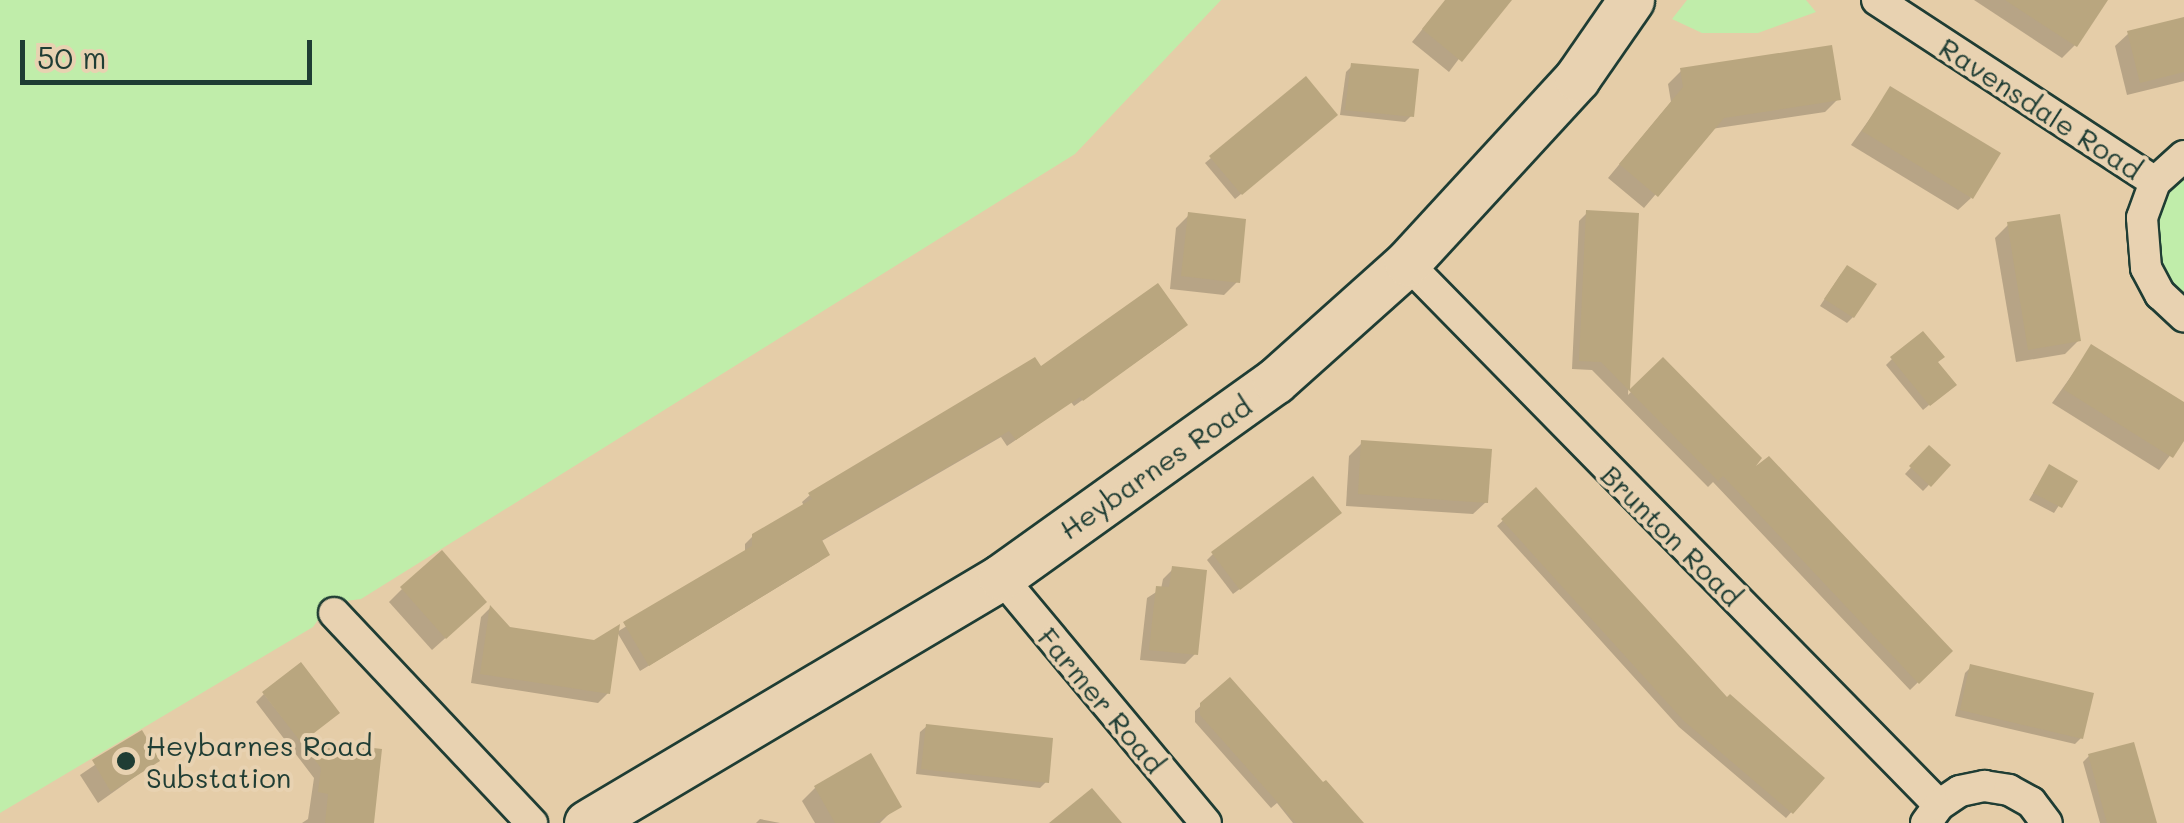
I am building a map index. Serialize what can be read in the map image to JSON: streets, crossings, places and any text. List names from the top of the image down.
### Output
{
  "streets": {
    "street": [
      "Ravensdale Road",
      "Heybarnes Road",
      "Brunton Road",
      "Farmer Road"
    ]
  },
  "crossings": [
    ["Heybarnes Road", "Brunton Road"],
    ["Heybarnes Road", "Farmer Road"]
  ],
  "places": ["Heybarnes Road Substation"],
  "scale_bar": "50 m"
}
